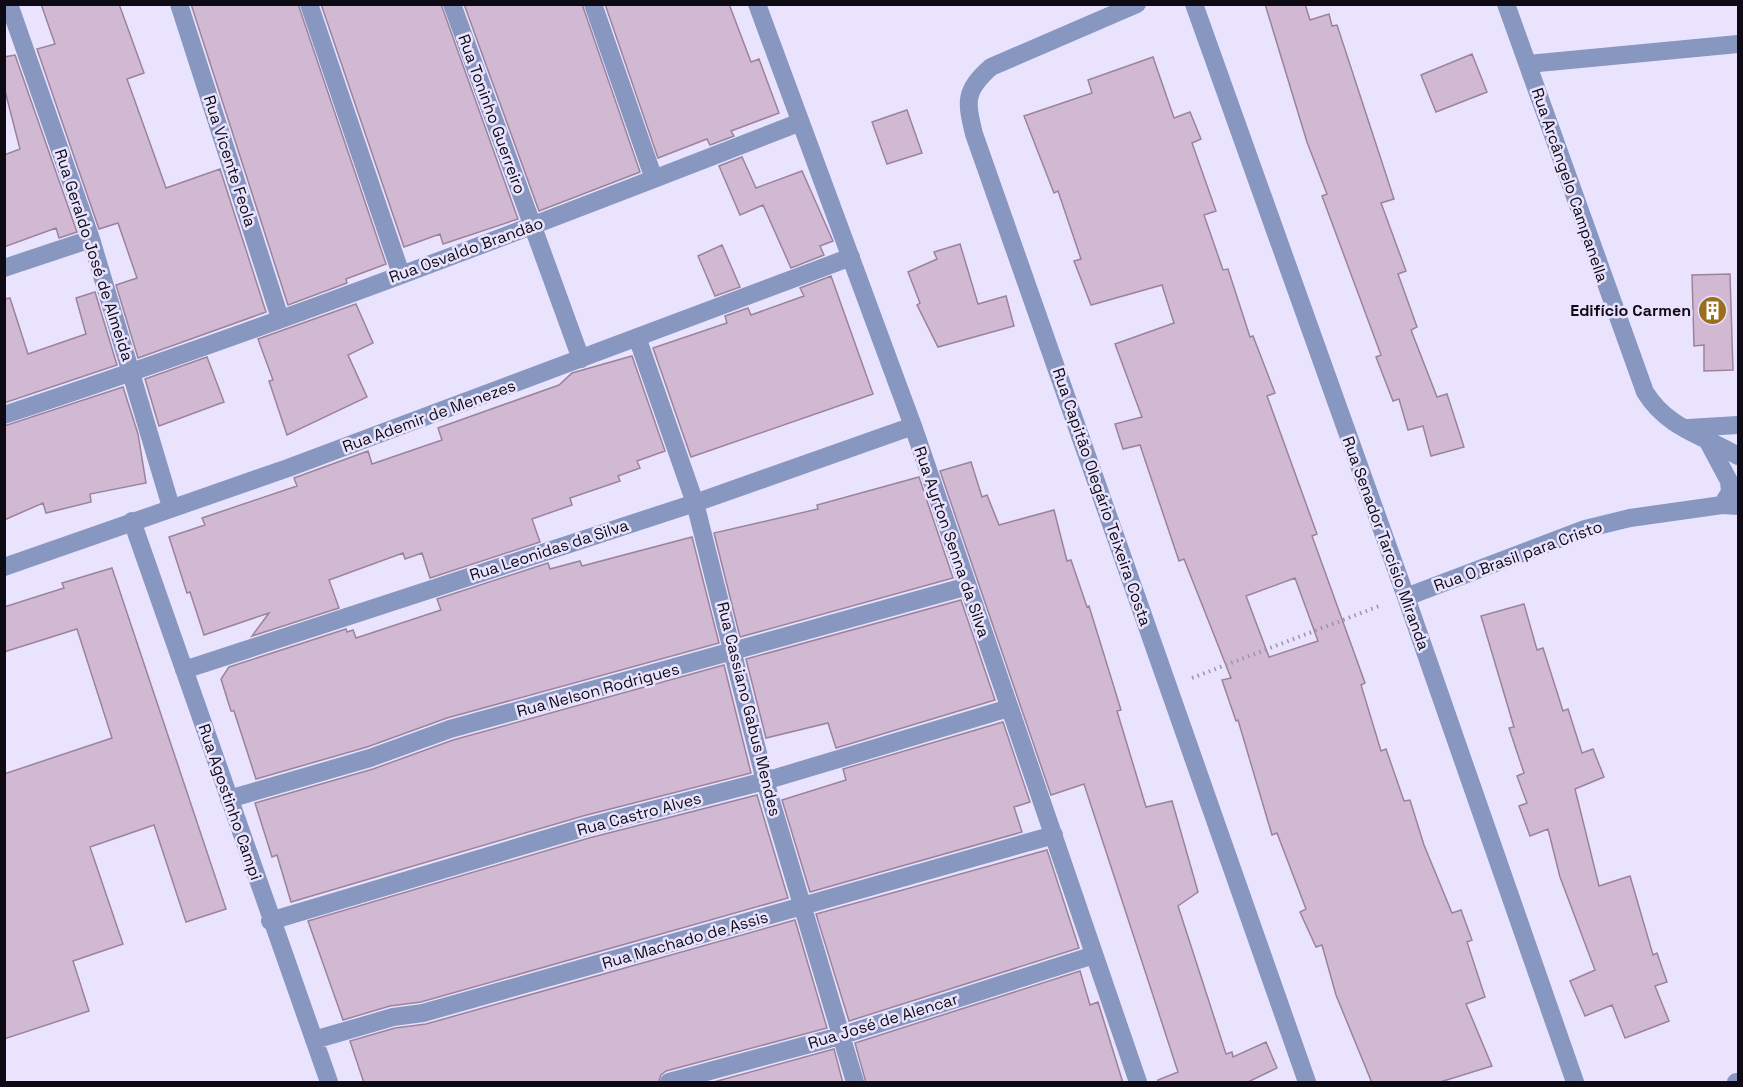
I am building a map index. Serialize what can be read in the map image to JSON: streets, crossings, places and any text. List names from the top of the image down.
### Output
{
  "streets": {
    "street": [
      "Rua Toninho Guerreiro",
      "Rua Vicente Feola",
      "Rua Arcângelo Campanella",
      "Rua Osvaldo Brandão",
      "Rua Geraldo José de Almeida",
      "Rua Ademir de Menezes",
      "Rua Capitão Olegário Teixeira Costa",
      "Rua Ayrton Senna da Silva",
      "Rua Senador Tarcísio Miranda",
      "Rua Leonidas da Silva",
      "Rua O Brasil para Cristo",
      "Rua Nelson Rodrigues",
      "Rua Cassiano Gabus Mendes",
      "Rua Agostinho Campi",
      "Rua Castro Alves",
      "Rua Machado de Assis",
      "Rua José de Alencar"
    ]
  },
  "crossings": [
    ["Rua Toninho Guerreiro", "Rua Osvaldo Brandão"],
    ["Rua Toninho Guerreiro", "Rua Ademir de Menezes"],
    ["Rua Vicente Feola", "Rua Osvaldo Brandão"],
    ["Rua Osvaldo Brandão", "Rua Geraldo José de Almeida"],
    ["Rua Osvaldo Brandão", "Rua Ayrton Senna da Silva"],
    ["Rua Geraldo José de Almeida", "Rua Ademir de Menezes"],
    ["Rua Ademir de Menezes", "Rua Ayrton Senna da Silva"],
    ["Rua Ademir de Menezes", "Rua Cassiano Gabus Mendes"],
    ["Rua Ademir de Menezes", "Rua Agostinho Campi"],
    ["Rua Ayrton Senna da Silva", "Rua Leonidas da Silva"],
    ["Rua Ayrton Senna da Silva", "Rua Nelson Rodrigues"],
    ["Rua Ayrton Senna da Silva", "Rua Castro Alves"],
    ["Rua Ayrton Senna da Silva", "Rua Machado de Assis"],
    ["Rua Ayrton Senna da Silva", "Rua José de Alencar"],
    ["Rua Senador Tarcísio Miranda", "Rua O Brasil para Cristo"],
    ["Rua Leonidas da Silva", "Rua Cassiano Gabus Mendes"],
    ["Rua Leonidas da Silva", "Rua Agostinho Campi"],
    ["Rua Nelson Rodrigues", "Rua Cassiano Gabus Mendes"],
    ["Rua Nelson Rodrigues", "Rua Agostinho Campi"],
    ["Rua Cassiano Gabus Mendes", "Rua Castro Alves"],
    ["Rua Cassiano Gabus Mendes", "Rua Machado de Assis"],
    ["Rua Cassiano Gabus Mendes", "Rua José de Alencar"],
    ["Rua Agostinho Campi", "Rua Castro Alves"],
    ["Rua Agostinho Campi", "Rua Machado de Assis"]
  ],
  "places": {
    "building": ["Edifício Carmen"]
  }
}
